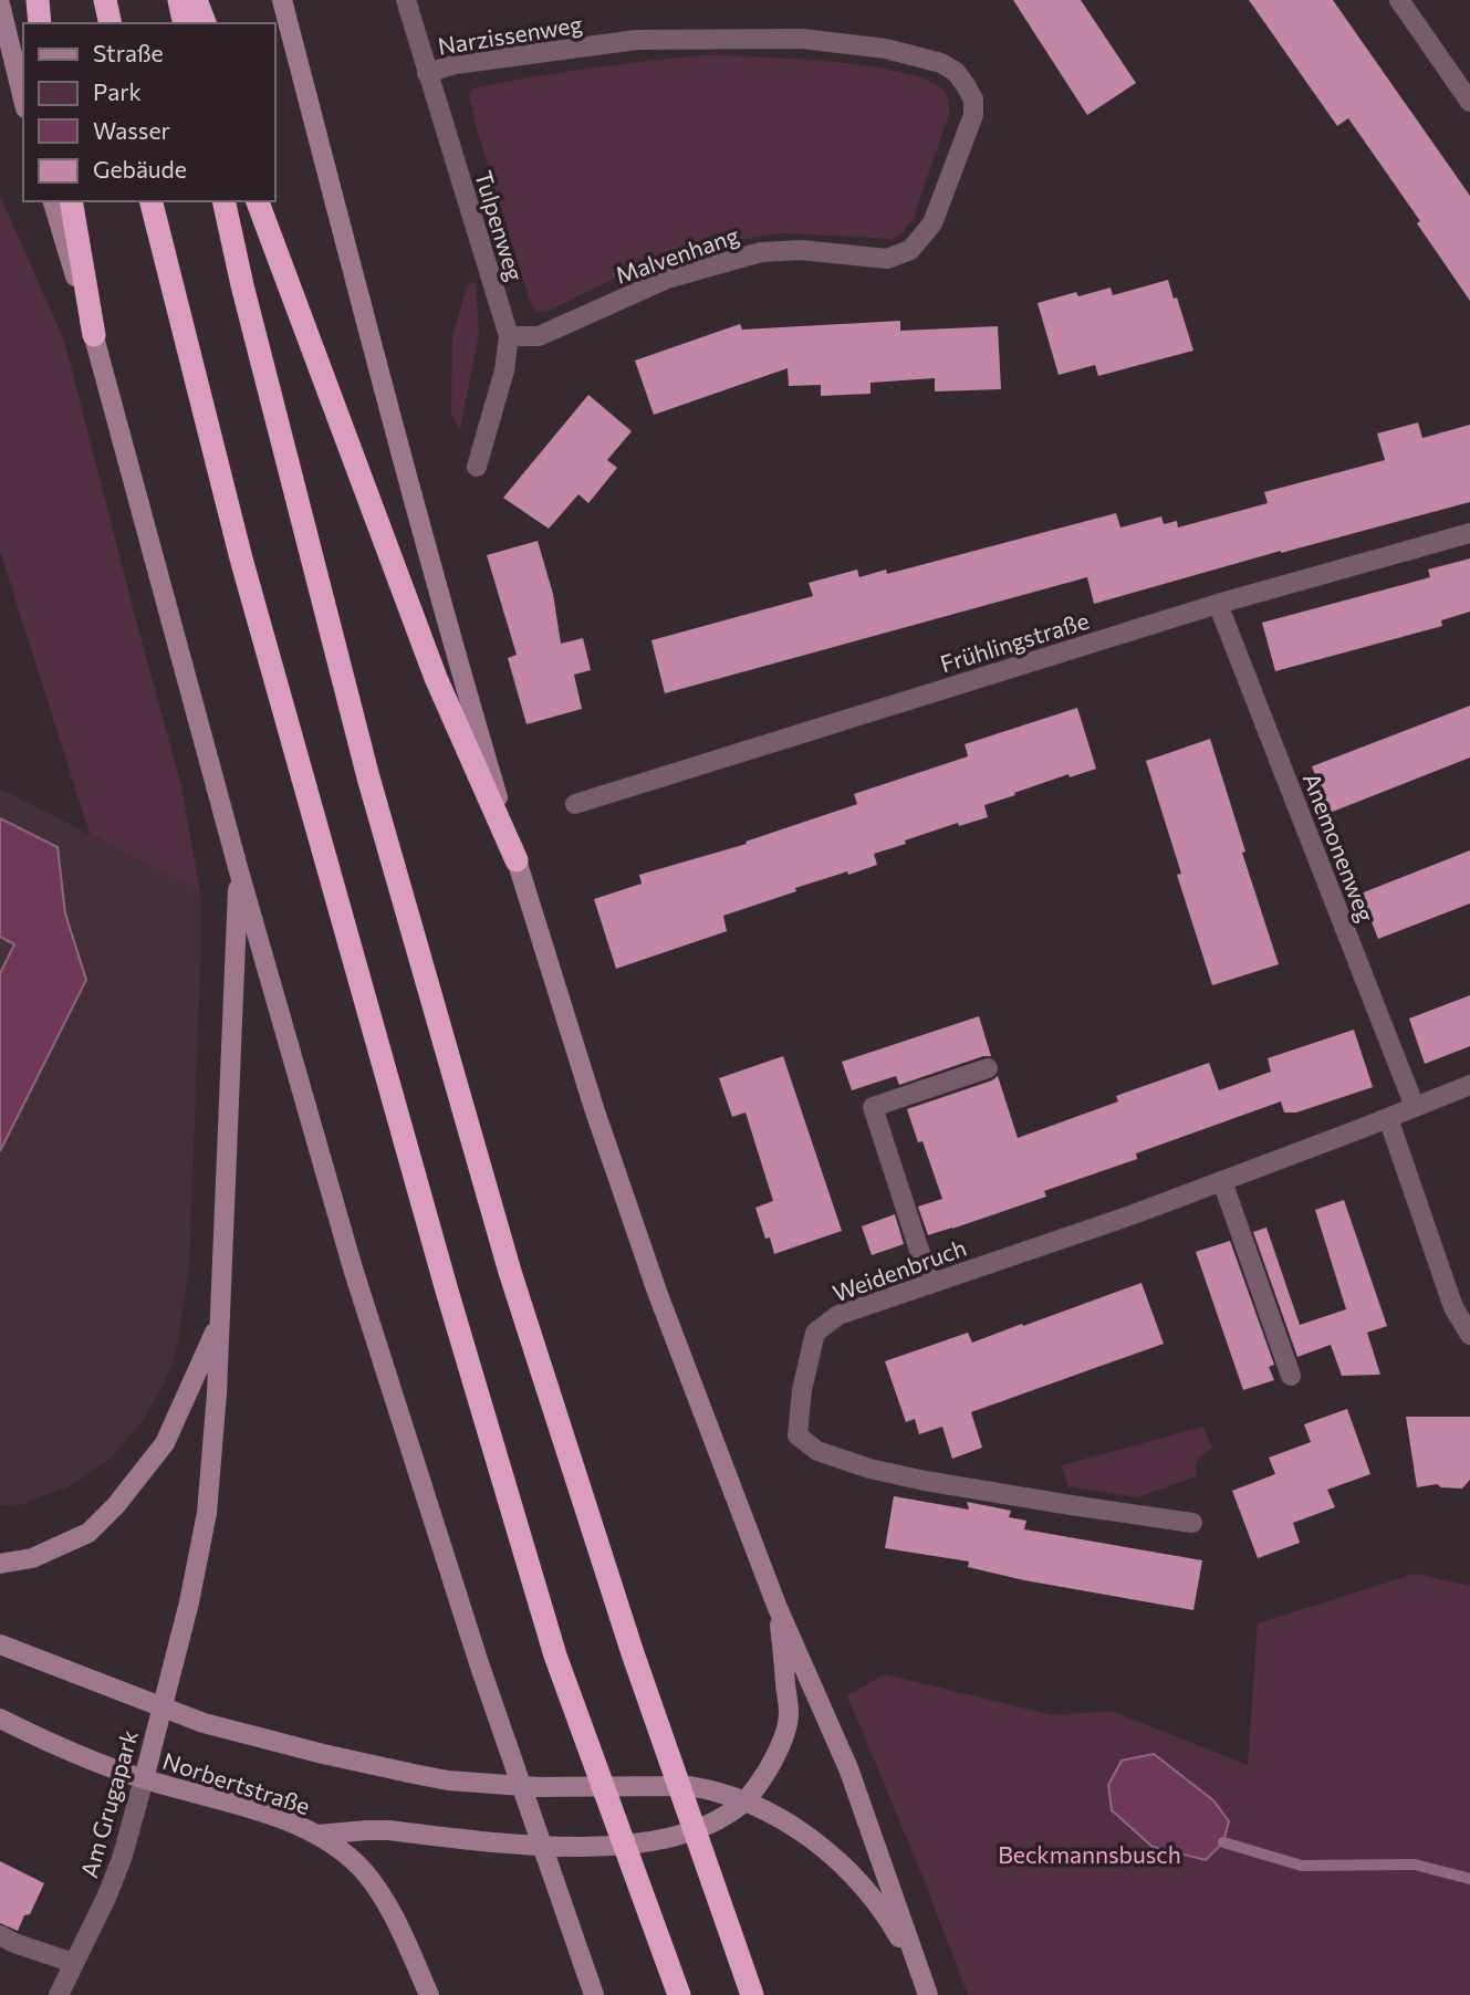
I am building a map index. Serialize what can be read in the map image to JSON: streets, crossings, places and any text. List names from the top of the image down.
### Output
{
  "streets": {
    "main road": ["Norbertstraße", "Am Grugapark"],
    "street": [
      "Narzissenweg",
      "Tulpenweg",
      "Malvenhang",
      "Frühlingstraße",
      "Anemonenweg",
      "Weidenbruch"
    ]
  },
  "crossings": [
    ["Narzissenweg", "Tulpenweg"],
    ["Narzissenweg", "Malvenhang"],
    ["Tulpenweg", "Malvenhang"],
    ["Frühlingstraße", "Anemonenweg"],
    ["Anemonenweg", "Weidenbruch"],
    ["Norbertstraße", "Am Grugapark"]
  ],
  "parks": ["Beckmannsbusch"],
  "legend": [
    "Straße",
    "Park",
    "Wasser",
    "Gebäude"
  ]
}
